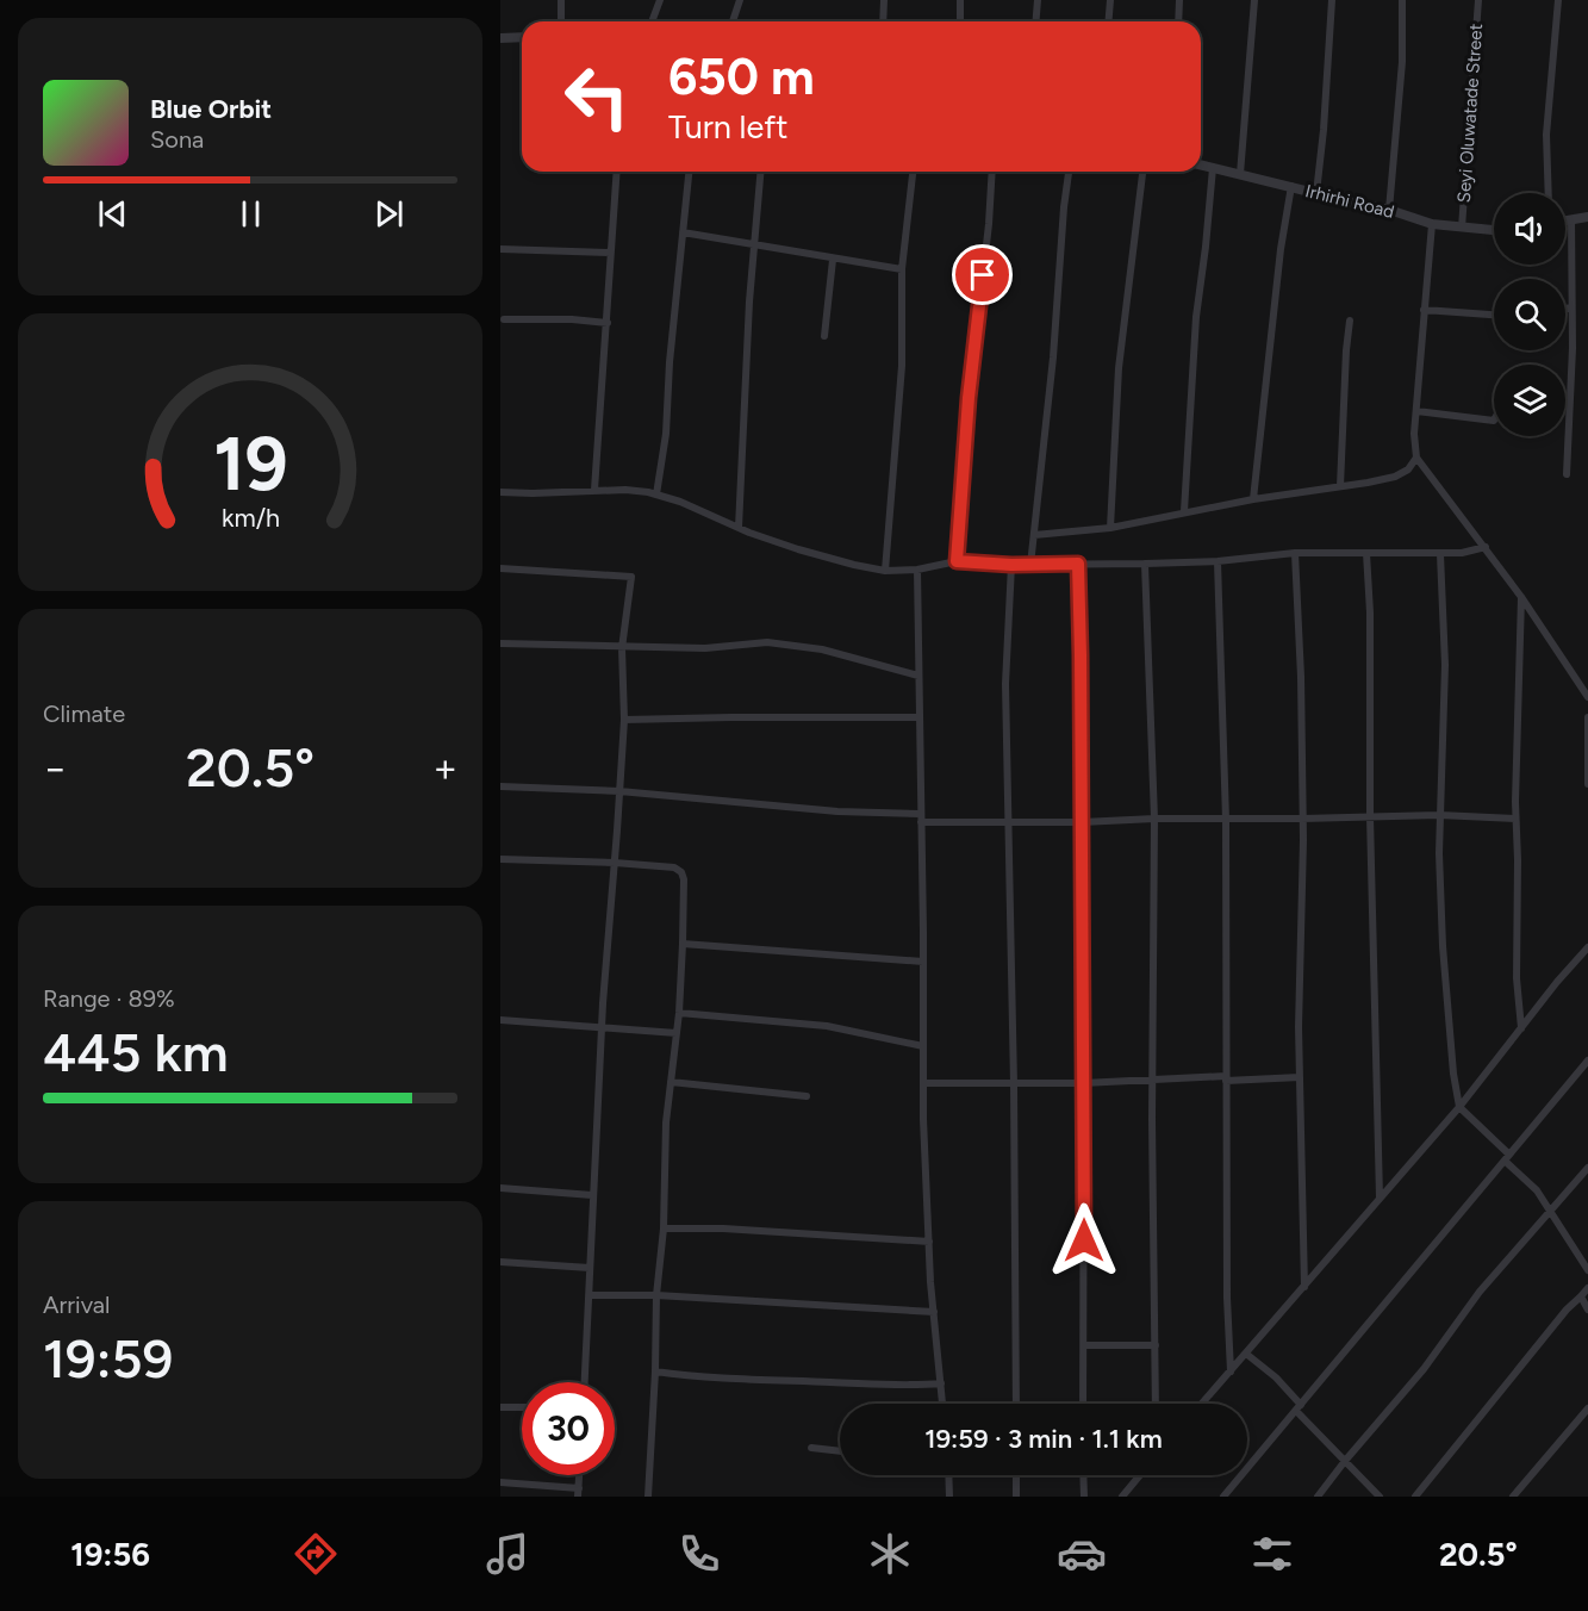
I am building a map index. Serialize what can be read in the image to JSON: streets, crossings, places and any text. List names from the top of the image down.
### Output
{
  "streets": {
    "street": ["Seyi Oluwatade Street", "Irhirhi Road"]
  },
  "crossings": [
    ["Seyi Oluwatade Street", "Irhirhi Road"]
  ],
  "page": {
    "turn": ["650 m", "Turn left"],
    "song": ["Blue Orbit", "Sona"],
    "tile": [
      "Climate",
      ["Range · 89%", "445 km"],
      ["Arrival", "19:59"]
    ],
    "heat": ["−", "20.5°", "+"],
    "limit": "30",
    "trip": "19:59 · 3 min · 1.1 km",
    "tabs": ["19:56", "20.5°"],
    "gauge": ["19", "km/h"]
  }
}
